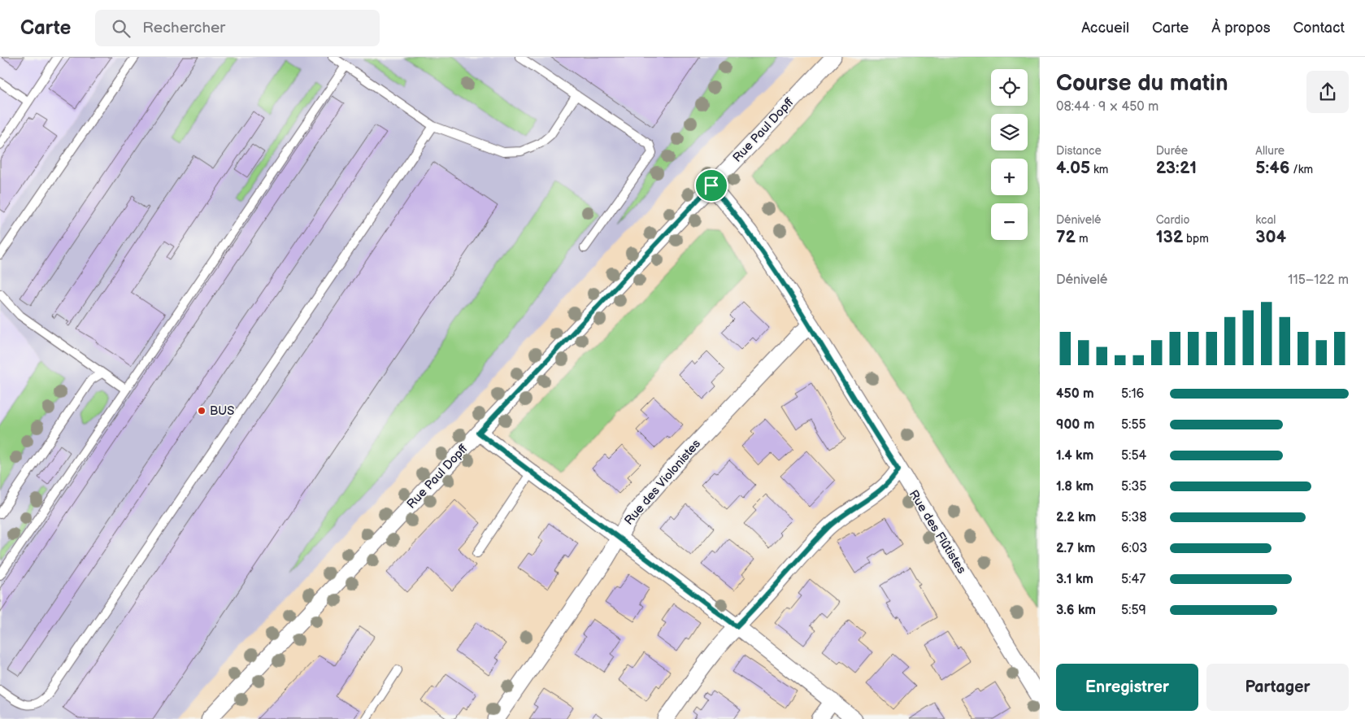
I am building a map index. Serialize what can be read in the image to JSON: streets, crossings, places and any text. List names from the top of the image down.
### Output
{
  "streets": {
    "street": ["Rue Paul Dopff", "Rue des Violonistes", "Rue des Flûtistes"]
  },
  "crossings": [
    ["Rue Paul Dopff", "Rue des Flûtistes"],
    ["Rue des Violonistes", "Rue des Flûtistes"]
  ],
  "places": ["BUS"],
  "page": {
    "header": "Carte",
    "search": "Rechercher",
    "nav": [
      "Accueil",
      "Carte",
      "À propos",
      "Contact"
    ],
    "heading": ["Course du matin", "08:44 · 9 × 450 m"],
    "map_buttons": ["+", "−"],
    "stats": [
      ["Distance", "4.05 km"],
      ["Durée", "23:21"],
      ["Allure", "5:46 /km"],
      ["Dénivelé", "72 m"],
      ["Cardio", "132 bpm"],
      ["kcal", "304"]
    ],
    "chart": ["Dénivelé", "115–122 m"],
    "list": [
      {
        "name": "450 m",
        "note": "5:16"
      },
      {
        "name": "900 m",
        "note": "5:55"
      },
      {
        "name": "1.4 km",
        "note": "5:54"
      },
      {
        "name": "1.8 km",
        "note": "5:35"
      },
      {
        "name": "2.2 km",
        "note": "5:38"
      },
      {
        "name": "2.7 km",
        "note": "6:03"
      },
      {
        "name": "3.1 km",
        "note": "5:47"
      },
      {
        "name": "3.6 km",
        "note": "5:59"
      }
    ],
    "buttons": ["Enregistrer", "Partager"]
  }
}
